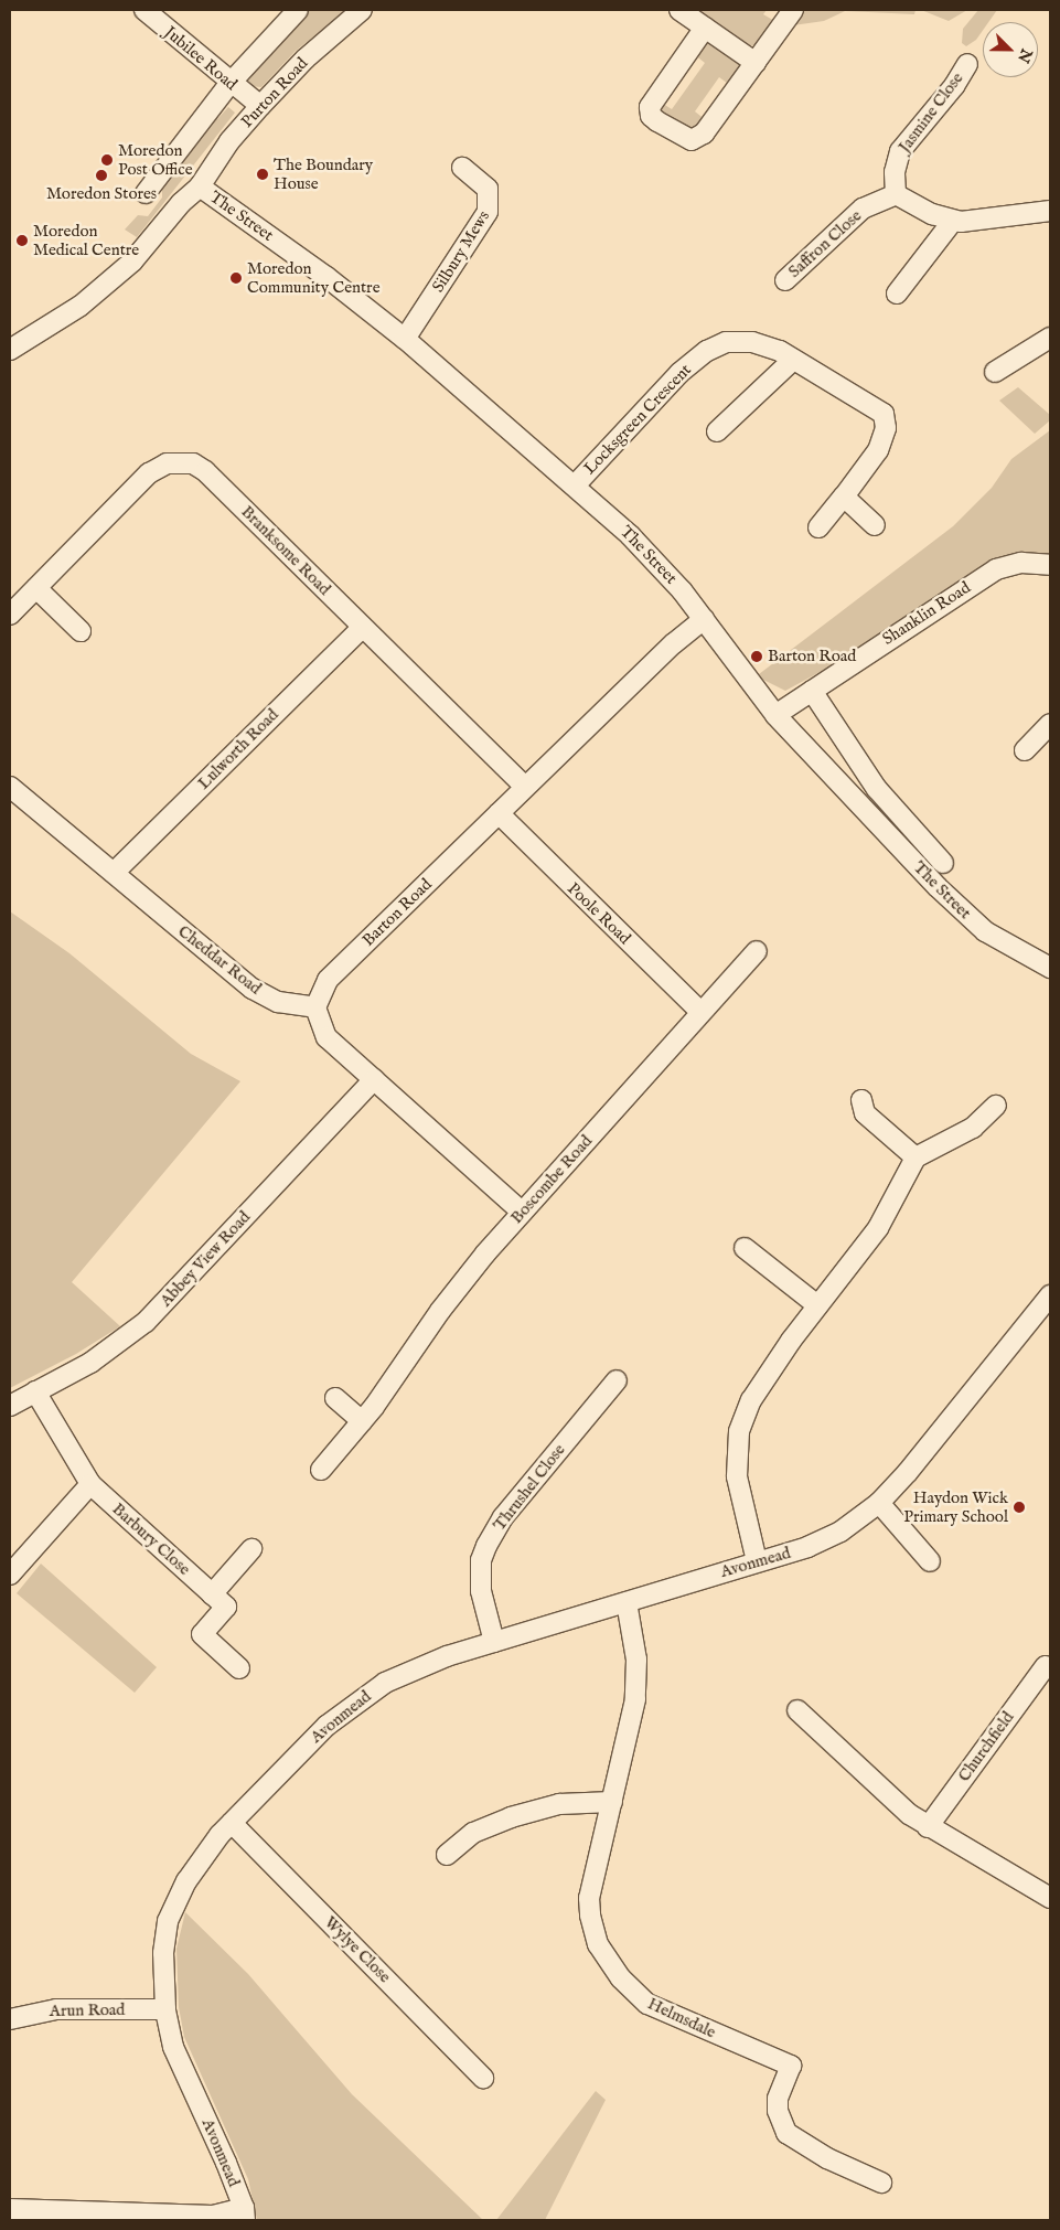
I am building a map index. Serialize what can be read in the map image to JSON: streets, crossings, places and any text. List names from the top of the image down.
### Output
{
  "streets": {
    "street": [
      "Jubilee Road",
      "Purton Road",
      "Jasmine Close",
      "The Street",
      "Saffron Close",
      "Silbury Mews",
      "Locksgreen Crescent",
      "Branksome Road",
      "Shanklin Road",
      "Lulworth Road",
      "Barton Road",
      "Poole Road",
      "Cheddar Road",
      "Boscombe Road",
      "Abbey View Road",
      "Thrushel Close",
      "Barbury Close",
      "Avonmead",
      "Churchfield",
      "Wylye Close",
      "Arun Road",
      "Helmsdale"
    ]
  },
  "crossings": [
    ["Jubilee Road", "Purton Road"],
    ["Purton Road", "The Street"],
    ["Jasmine Close", "Saffron Close"],
    ["The Street", "Silbury Mews"],
    ["The Street", "Locksgreen Crescent"],
    ["The Street", "Shanklin Road"],
    ["The Street", "Barton Road"],
    ["Branksome Road", "Lulworth Road"],
    ["Branksome Road", "Barton Road"],
    ["Lulworth Road", "Cheddar Road"],
    ["Barton Road", "Poole Road"],
    ["Barton Road", "Cheddar Road"],
    ["Poole Road", "Boscombe Road"],
    ["Abbey View Road", "Barbury Close"],
    ["Thrushel Close", "Avonmead"],
    ["Avonmead", "Wylye Close"],
    ["Avonmead", "Arun Road"],
    ["Avonmead", "Helmsdale"]
  ],
  "places": [
    "Moredon Post Office",
    "The Boundary House",
    "Moredon Stores",
    "Moredon Medical Centre",
    "Moredon Community Centre",
    "Barton Road",
    "Haydon Wick Primary School"
  ],
  "north": "bottom right"
}
